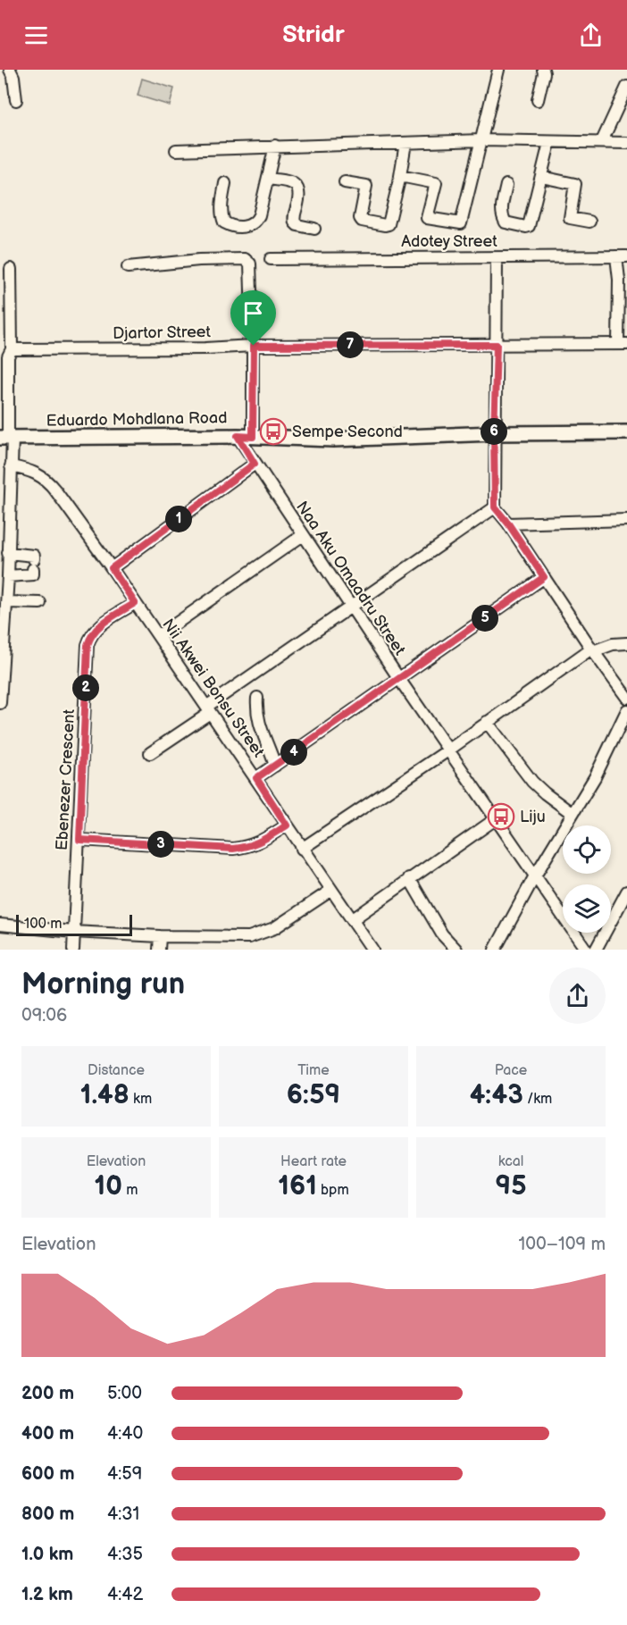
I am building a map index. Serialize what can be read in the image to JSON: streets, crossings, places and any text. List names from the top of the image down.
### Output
{
  "streets": {
    "main road": ["Eduardo Mohdlana Road"],
    "street": [
      "Adotey Street",
      "Djartor Street",
      "Naa Aku Omaadru Street",
      "Nii Akwei Bonsu Street",
      "Ebenezer Crescent"
    ]
  },
  "crossings": [
    ["Eduardo Mohdlana Road", "Naa Aku Omaadru Street"],
    ["Nii Akwei Bonsu Street", "Ebenezer Crescent"]
  ],
  "places": {
    "bus stop": ["Sempe Second", "Liju"]
  },
  "scale_bar": "100 m",
  "page": {
    "header": "Stridr",
    "pins": [
      "7",
      "6",
      "1",
      "5",
      "2",
      "4",
      "3"
    ],
    "scale": "100 m",
    "heading": ["Morning run", "09:06"],
    "stats": [
      ["Distance", "1.48 km"],
      ["Time", "6:59"],
      ["Pace", "4:43 /km"],
      ["Elevation", "10 m"],
      ["Heart rate", "161 bpm"],
      ["kcal", "95"]
    ],
    "chart": ["Elevation", "100–109 m"],
    "list": [
      {
        "name": "200 m",
        "note": "5:00"
      },
      {
        "name": "400 m",
        "note": "4:40"
      },
      {
        "name": "600 m",
        "note": "4:59"
      },
      {
        "name": "800 m",
        "note": "4:31"
      },
      {
        "name": "1.0 km",
        "note": "4:35"
      },
      {
        "name": "1.2 km",
        "note": "4:42"
      }
    ]
  }
}
